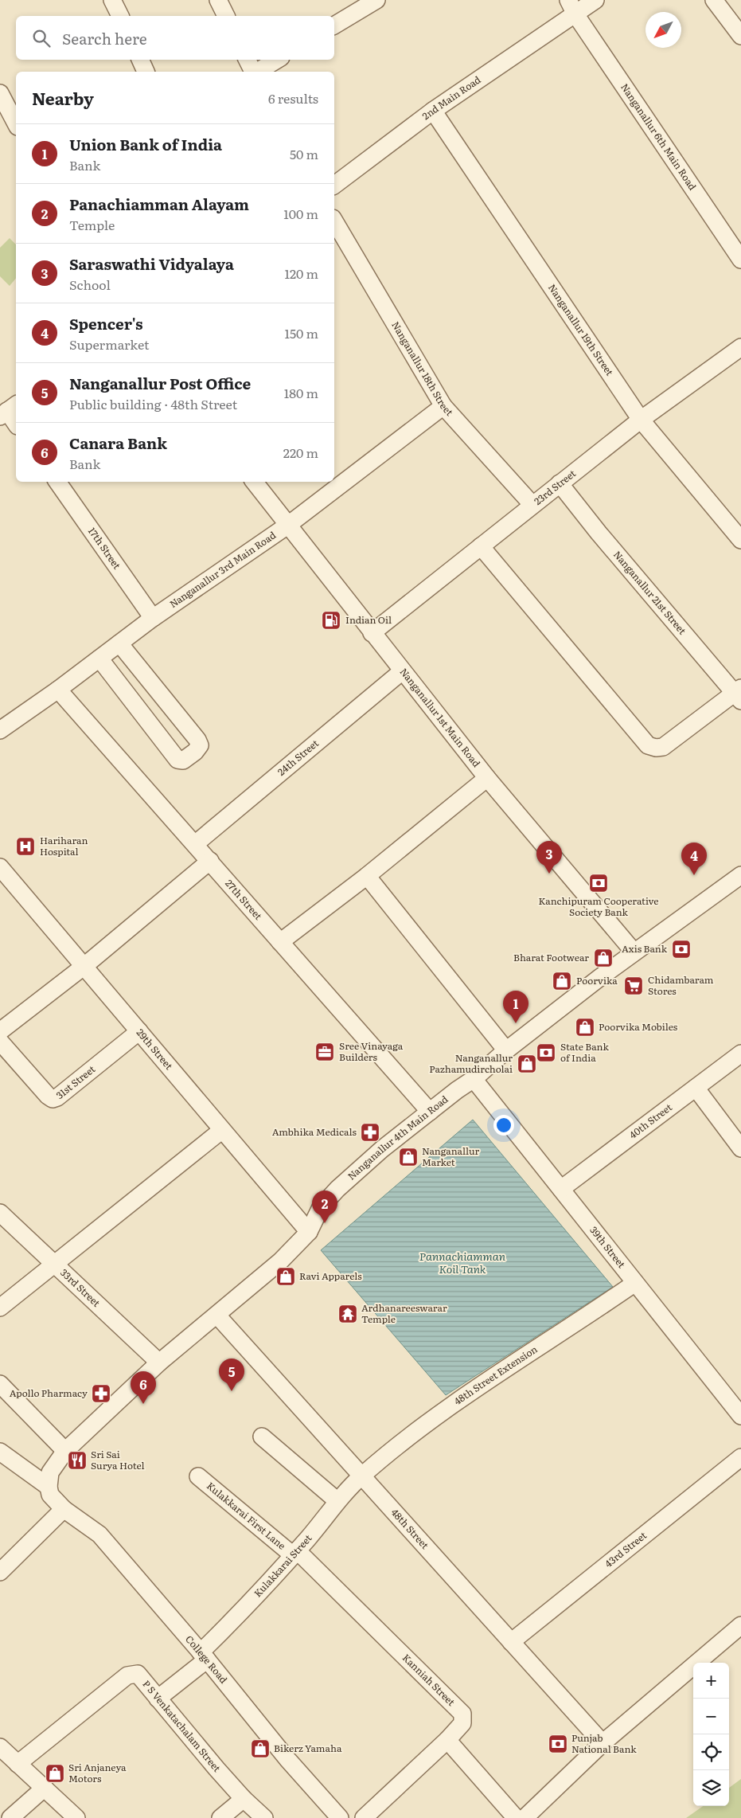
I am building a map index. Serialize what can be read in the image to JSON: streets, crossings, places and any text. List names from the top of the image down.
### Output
{
  "streets": {
    "street": [
      "2nd Main Road",
      "Nanganallur 6th Main Road",
      "Nanganallur 19th Street",
      "Nanganallur 18th Street",
      "23rd Street",
      "17th Street",
      "Nanganallur 3rd Main Road",
      "Nanganallur 21st Street",
      "Nanganallur 1st Main Road",
      "24th Street",
      "27th Street",
      "29th Street",
      "31st Street",
      "40th Street",
      "Nanganallur 4th Main Road",
      "39th Street",
      "33rd Street",
      "48th Street Extension",
      "Kulakkarai First Lane",
      "48th Street",
      "43rd Street",
      "Kulakkarai Street",
      "College Road",
      "Kanniah Street",
      "P S Venkatachalam Street"
    ]
  },
  "crossings": [
    ["2nd Main Road", "Nanganallur 6th Main Road"],
    ["2nd Main Road", "Nanganallur 19th Street"],
    ["Nanganallur 19th Street", "23rd Street"],
    ["Nanganallur 18th Street", "23rd Street"],
    ["Nanganallur 18th Street", "Nanganallur 3rd Main Road"],
    ["23rd Street", "Nanganallur 21st Street"],
    ["23rd Street", "Nanganallur 1st Main Road"],
    ["17th Street", "Nanganallur 3rd Main Road"],
    ["Nanganallur 3rd Main Road", "Nanganallur 1st Main Road"],
    ["Nanganallur 3rd Main Road", "27th Street"],
    ["Nanganallur 1st Main Road", "24th Street"],
    ["Nanganallur 1st Main Road", "Nanganallur 4th Main Road"],
    ["24th Street", "27th Street"],
    ["27th Street", "Nanganallur 4th Main Road"],
    ["29th Street", "31st Street"],
    ["29th Street", "Nanganallur 4th Main Road"],
    ["40th Street", "39th Street"],
    ["Nanganallur 4th Main Road", "39th Street"],
    ["Nanganallur 4th Main Road", "33rd Street"],
    ["Nanganallur 4th Main Road", "48th Street"],
    ["39th Street", "48th Street Extension"],
    ["48th Street Extension", "48th Street"],
    ["48th Street Extension", "Kulakkarai Street"],
    ["Kulakkarai First Lane", "Kulakkarai Street"],
    ["Kulakkarai First Lane", "Kanniah Street"],
    ["48th Street", "43rd Street"],
    ["48th Street", "Kulakkarai Street"],
    ["Kulakkarai Street", "College Road"],
    ["Kulakkarai Street", "Kanniah Street"],
    ["Kulakkarai Street", "P S Venkatachalam Street"]
  ],
  "water": ["Pannachiamman Koil Tank"],
  "places": {
    "fuel station": ["Indian Oil"],
    "hospital": ["Hariharan Hospital"],
    "bank": [
      "Kanchipuram Cooperative Society Bank",
      "Axis Bank",
      "State Bank of India",
      "Punjab National Bank"
    ],
    "shop": [
      "Bharat Footwear",
      "Poorvika",
      "Poorvika Mobiles",
      "Nanganallur Pazhamudircholai",
      "Nanganallur Market",
      "Ravi Apparels",
      "Bikerz Yamaha",
      "Sri Anjaneya Motors"
    ],
    "supermarket": ["Chidambaram Stores"],
    "office": ["Sree Vinayaga Builders"],
    "pharmacy": ["Ambhika Medicals", "Apollo Pharmacy"],
    "temple": ["Ardhanareeswarar Temple"],
    "restaurant": ["Sri Sai Surya Hotel"]
  },
  "north": "bottom left",
  "page": {
    "search": "Search here",
    "heading": ["Nearby", "6 results"],
    "list": [
      {
        "mark": "1",
        "name": "Union Bank of India",
        "note": "Bank",
        "value": "50 m"
      },
      {
        "mark": "2",
        "name": "Panachiamman Alayam",
        "note": "Temple",
        "value": "100 m"
      },
      {
        "mark": "3",
        "name": "Saraswathi Vidyalaya",
        "note": "School",
        "value": "120 m"
      },
      {
        "mark": "4",
        "name": "Spencer's",
        "note": "Supermarket",
        "value": "150 m"
      },
      {
        "mark": "5",
        "name": "Nanganallur Post Office",
        "note": "Public building · 48th Street",
        "value": "180 m"
      },
      {
        "mark": "6",
        "name": "Canara Bank",
        "note": "Bank",
        "value": "220 m"
      }
    ],
    "pins": [
      "3",
      "4",
      "1",
      "2",
      "5",
      "6"
    ],
    "map_buttons": ["+", "−"]
  }
}
